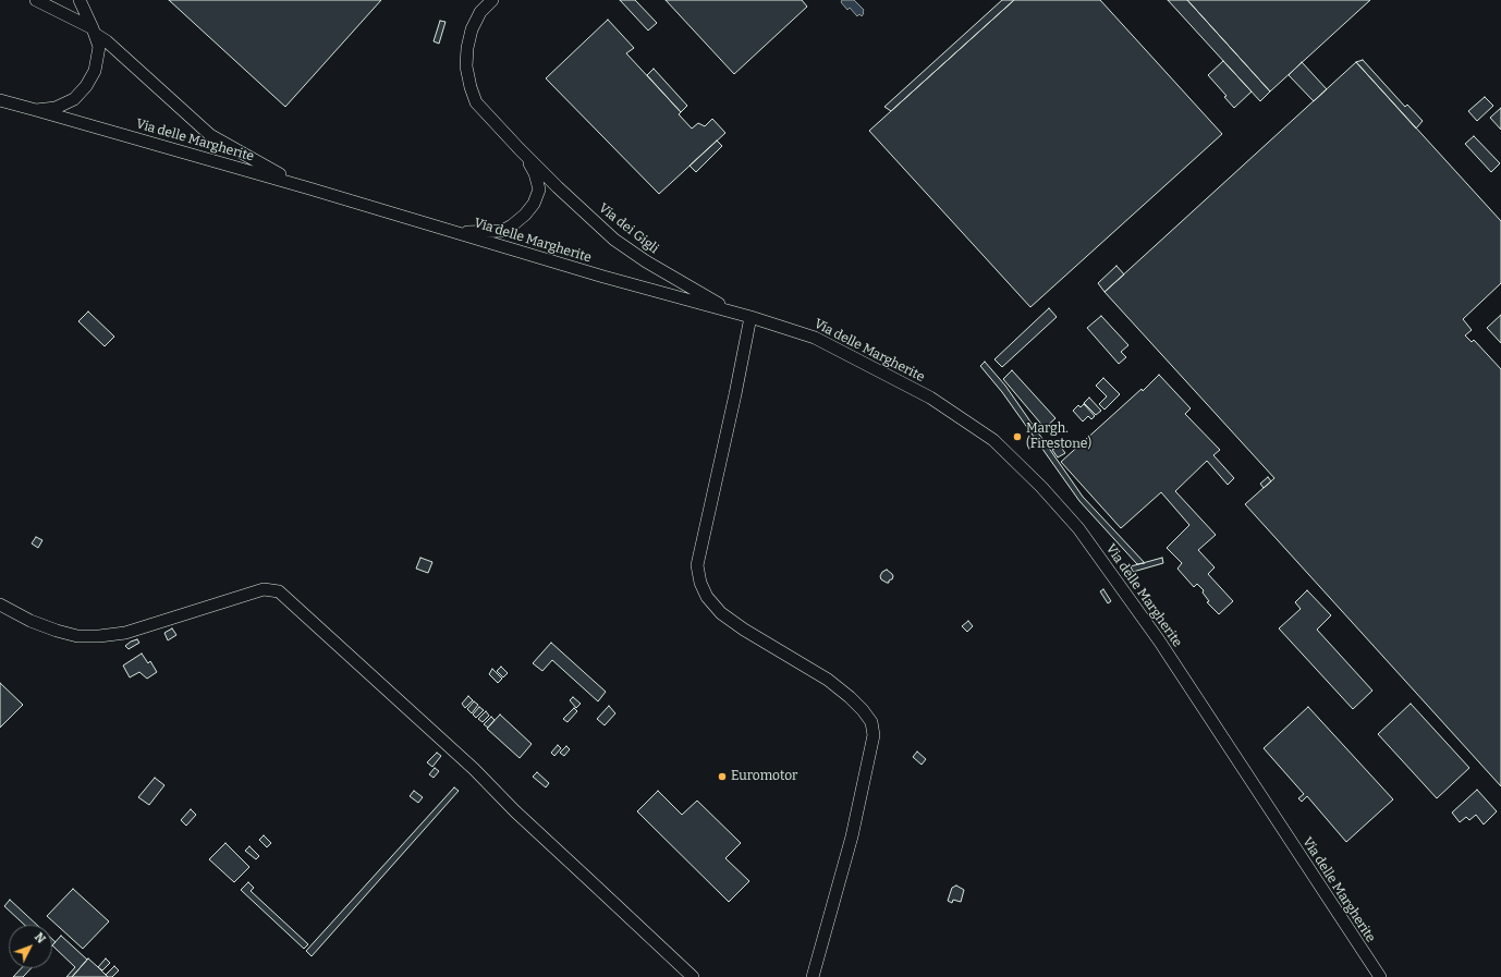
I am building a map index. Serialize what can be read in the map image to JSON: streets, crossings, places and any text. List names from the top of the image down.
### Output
{
  "streets": {
    "street": ["Via delle Margherite", "Via dei Gigli"]
  },
  "crossings": [
    ["Via delle Margherite", "Via dei Gigli"]
  ],
  "places": ["Margh. (Firestone)", "Euromotor"],
  "north": "top right"
}
